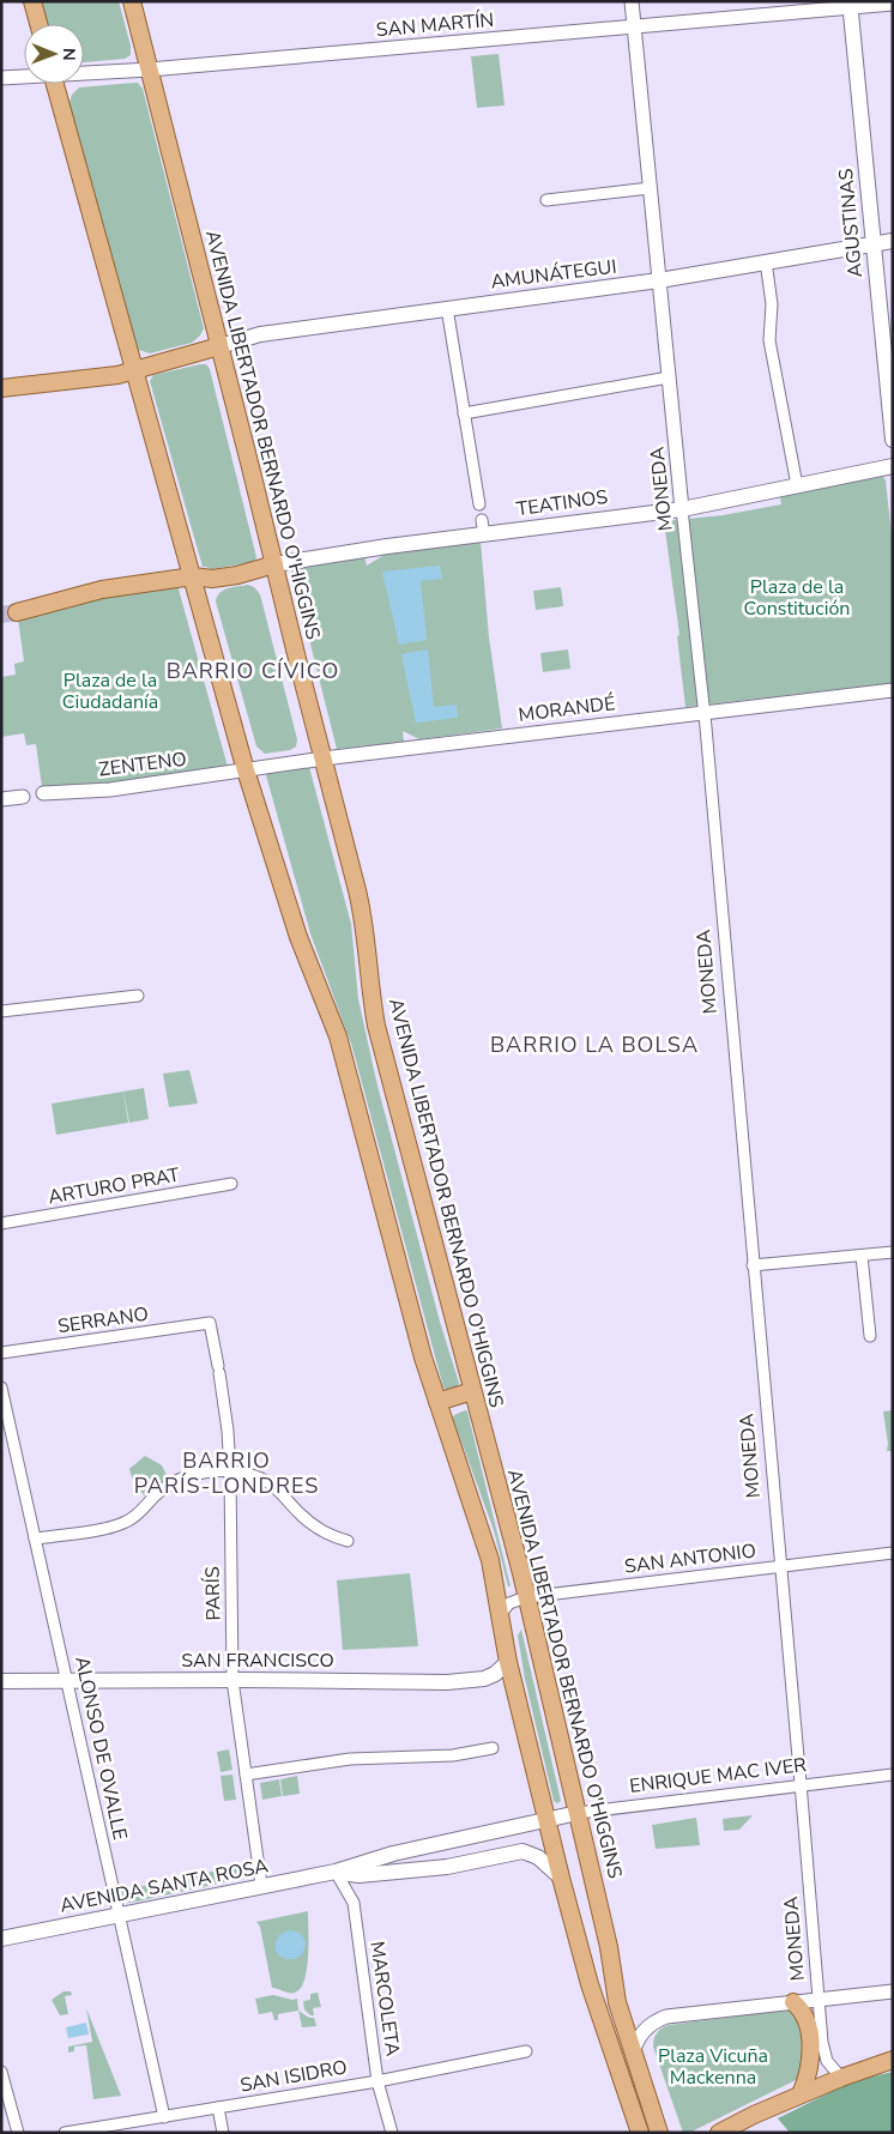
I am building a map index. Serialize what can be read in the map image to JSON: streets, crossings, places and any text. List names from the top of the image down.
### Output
{
  "streets": {
    "main road": [
      "AGUSTINAS",
      "AMUNÁTEGUI",
      "AVENIDA LIBERTADOR BERNARDO O'HIGGINS",
      "TEATINOS",
      "SAN FRANCISCO",
      "ENRIQUE MAC IVER",
      "AVENIDA SANTA ROSA"
    ],
    "street": [
      "SAN MARTÍN",
      "MONEDA",
      "MORANDÉ",
      "ZENTENO",
      "ARTURO PRAT",
      "SERRANO",
      "SAN ANTONIO",
      "PARÍS",
      "ALONSO DE OVALLE",
      "MARCOLETA",
      "SAN ISIDRO"
    ]
  },
  "crossings": [
    ["SAN MARTÍN", "AGUSTINAS"],
    ["SAN MARTÍN", "AVENIDA LIBERTADOR BERNARDO O'HIGGINS"],
    ["SAN MARTÍN", "MONEDA"],
    ["AGUSTINAS", "AMUNÁTEGUI"],
    ["AMUNÁTEGUI", "AVENIDA LIBERTADOR BERNARDO O'HIGGINS"],
    ["AMUNÁTEGUI", "MONEDA"],
    ["AVENIDA LIBERTADOR BERNARDO O'HIGGINS", "TEATINOS"],
    ["AVENIDA LIBERTADOR BERNARDO O'HIGGINS", "MORANDÉ"],
    ["AVENIDA LIBERTADOR BERNARDO O'HIGGINS", "SAN ANTONIO"],
    ["AVENIDA LIBERTADOR BERNARDO O'HIGGINS", "ENRIQUE MAC IVER"],
    ["MONEDA", "TEATINOS"],
    ["MONEDA", "MORANDÉ"],
    ["MONEDA", "SAN ANTONIO"],
    ["MONEDA", "ENRIQUE MAC IVER"],
    ["MORANDÉ", "ZENTENO"],
    ["SERRANO", "PARÍS"],
    ["PARÍS", "SAN FRANCISCO"],
    ["PARÍS", "AVENIDA SANTA ROSA"],
    ["SAN FRANCISCO", "ALONSO DE OVALLE"],
    ["ALONSO DE OVALLE", "AVENIDA SANTA ROSA"],
    ["ALONSO DE OVALLE", "SAN ISIDRO"],
    ["ENRIQUE MAC IVER", "AVENIDA SANTA ROSA"],
    ["AVENIDA SANTA ROSA", "MARCOLETA"],
    ["MARCOLETA", "SAN ISIDRO"]
  ],
  "districts": ["BARRIO CÍVICO", "BARRIO LA BOLSA", "BARRIO PARÍS-LONDRES"],
  "parks": ["Plaza de la Constitución", "Plaza de la Ciudadanía", "Plaza Vicuña Mackenna"],
  "north": "right"
}
